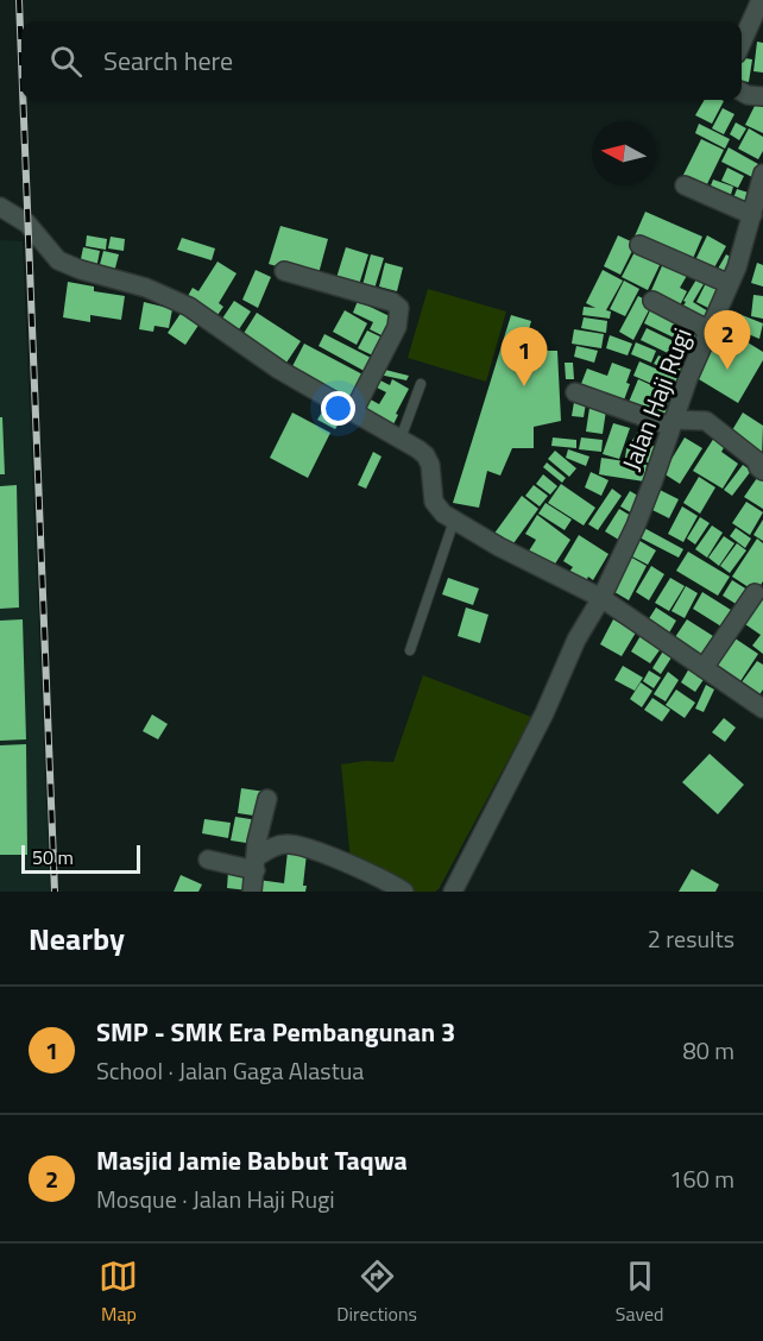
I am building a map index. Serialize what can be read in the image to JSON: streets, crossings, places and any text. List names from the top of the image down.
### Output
{
  "streets": {
    "street": ["Jalan Haji Rugi"]
  },
  "scale_bar": "50 m",
  "north": "left",
  "page": {
    "search": "Search here",
    "pins": ["2", "1"],
    "scale": "50 m",
    "heading": ["Nearby", "2 results"],
    "list": [
      {
        "mark": "1",
        "name": "SMP - SMK Era Pembangunan 3",
        "note": "School · Jalan Gaga Alastua",
        "value": "80 m"
      },
      {
        "mark": "2",
        "name": "Masjid Jamie Babbut Taqwa",
        "note": "Mosque · Jalan Haji Rugi",
        "value": "160 m"
      }
    ],
    "nav": ["Map", "Directions", "Saved"]
  }
}
